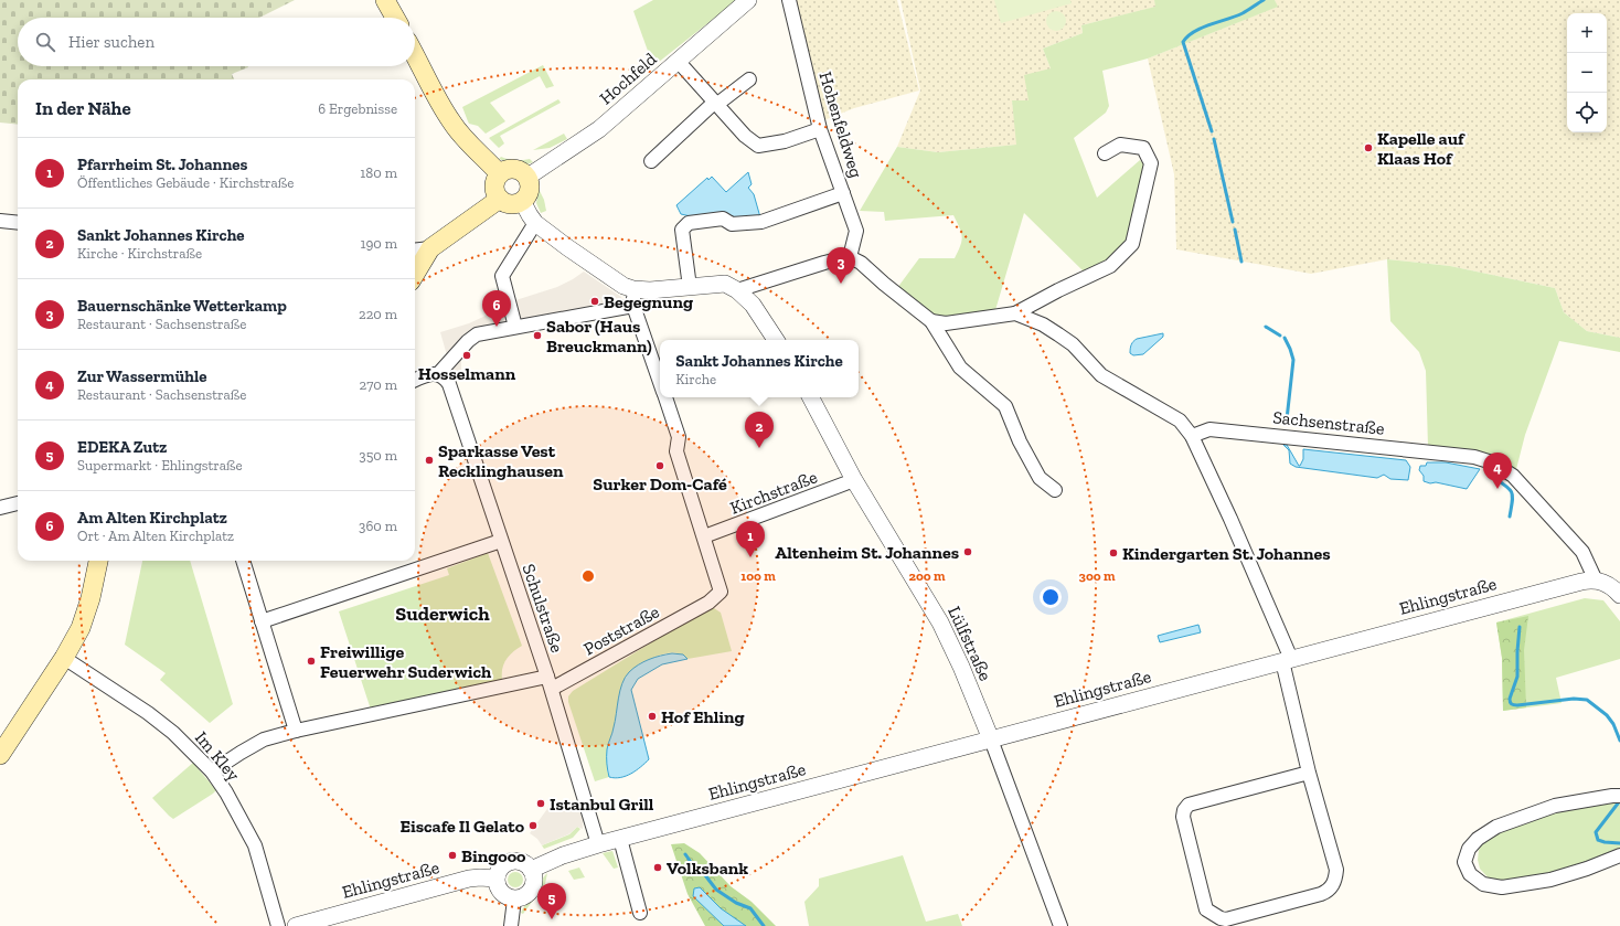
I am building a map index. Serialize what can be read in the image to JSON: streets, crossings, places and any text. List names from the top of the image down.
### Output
{
  "streets": {
    "street": [
      "Hochfeld",
      "Hohenfeldweg",
      "Sachsenstraße",
      "Kirchstraße",
      "Ehlingstraße",
      "Schulstraße",
      "Poststraße",
      "Lülfstraße",
      "Im Kley"
    ]
  },
  "crossings": [
    ["Sachsenstraße", "Ehlingstraße"],
    ["Kirchstraße", "Poststraße"],
    ["Kirchstraße", "Lülfstraße"],
    ["Ehlingstraße", "Schulstraße"],
    ["Ehlingstraße", "Lülfstraße"],
    ["Schulstraße", "Poststraße"],
    ["Poststraße", "Im Kley"]
  ],
  "districts": ["Suderwich"],
  "places": [
    "Kapelle auf Klaas Hof",
    "Begegnung",
    "Sabor (Haus Breuckmann)",
    "Hosselmann",
    "Sparkasse Vest Recklinghausen",
    "Surker Dom-Café",
    "Altenheim St. Johannes",
    "Kindergarten St. Johannes",
    "Freiwillige Feuerwehr Suderwich",
    "Hof Ehling",
    "Istanbul Grill",
    "Eiscafe Il Gelato",
    "Bingooo",
    "Volksbank"
  ],
  "page": {
    "map_buttons": ["+", "−"],
    "search": "Hier suchen",
    "heading": ["In der Nähe", "6 Ergebnisse"],
    "list": [
      {
        "mark": "1",
        "name": "Pfarrheim St. Johannes",
        "note": "Öffentliches Gebäude · Kirchstraße",
        "value": "180 m"
      },
      {
        "mark": "2",
        "name": "Sankt Johannes Kirche",
        "note": "Kirche · Kirchstraße",
        "value": "190 m"
      },
      {
        "mark": "3",
        "name": "Bauernschänke Wetterkamp",
        "note": "Restaurant · Sachsenstraße",
        "value": "220 m"
      },
      {
        "mark": "4",
        "name": "Zur Wassermühle",
        "note": "Restaurant · Sachsenstraße",
        "value": "270 m"
      },
      {
        "mark": "5",
        "name": "EDEKA Zutz",
        "note": "Supermarkt · Ehlingstraße",
        "value": "350 m"
      },
      {
        "mark": "6",
        "name": "Am Alten Kirchplatz",
        "note": "Ort · Am Alten Kirchplatz",
        "value": "360 m"
      }
    ],
    "pins": [
      "3",
      "6",
      "2",
      "4",
      "1",
      "5"
    ],
    "popup": ["Sankt Johannes Kirche", "Kirche"]
  },
  "rings": ["100 m", "200 m", "300 m"]
}
